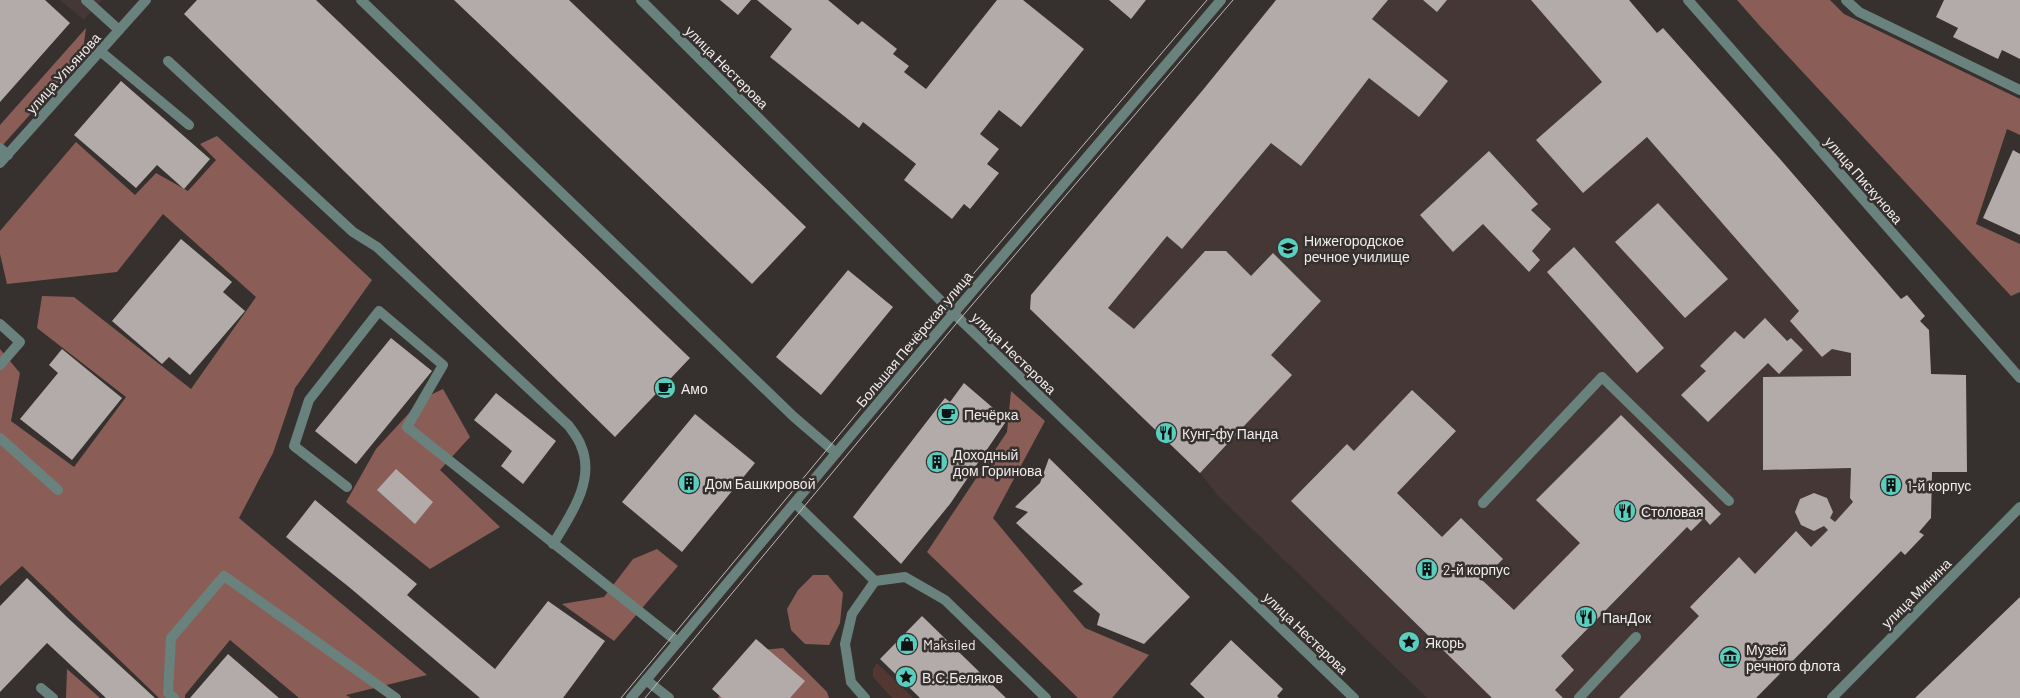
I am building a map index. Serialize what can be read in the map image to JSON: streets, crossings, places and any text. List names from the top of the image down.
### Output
{
  "streets": {
    "street": [
      "улица Нестерова",
      "улица Ульянова",
      "улица Пискунова",
      "Большая Печёрская улица",
      "улица Минина"
    ]
  },
  "crossings": [
    ["улица Нестерова", "Большая Печёрская улица"]
  ],
  "places": {
    "school or university": ["Нижегородское речное училище"],
    "cafe": ["Амо", "Печёрка"],
    "restaurant": ["Кунг-фу Панда", "Столовая", "ПанДок"],
    "building": [
      "Доходный дом Горинова",
      "Дом Башкировой",
      "1-й корпус",
      "2-й корпус"
    ],
    "place": ["Якорь", "В.С.Беляков"],
    "shop": ["Maksiled"],
    "museum": ["Музей речного флота"]
  }
}
